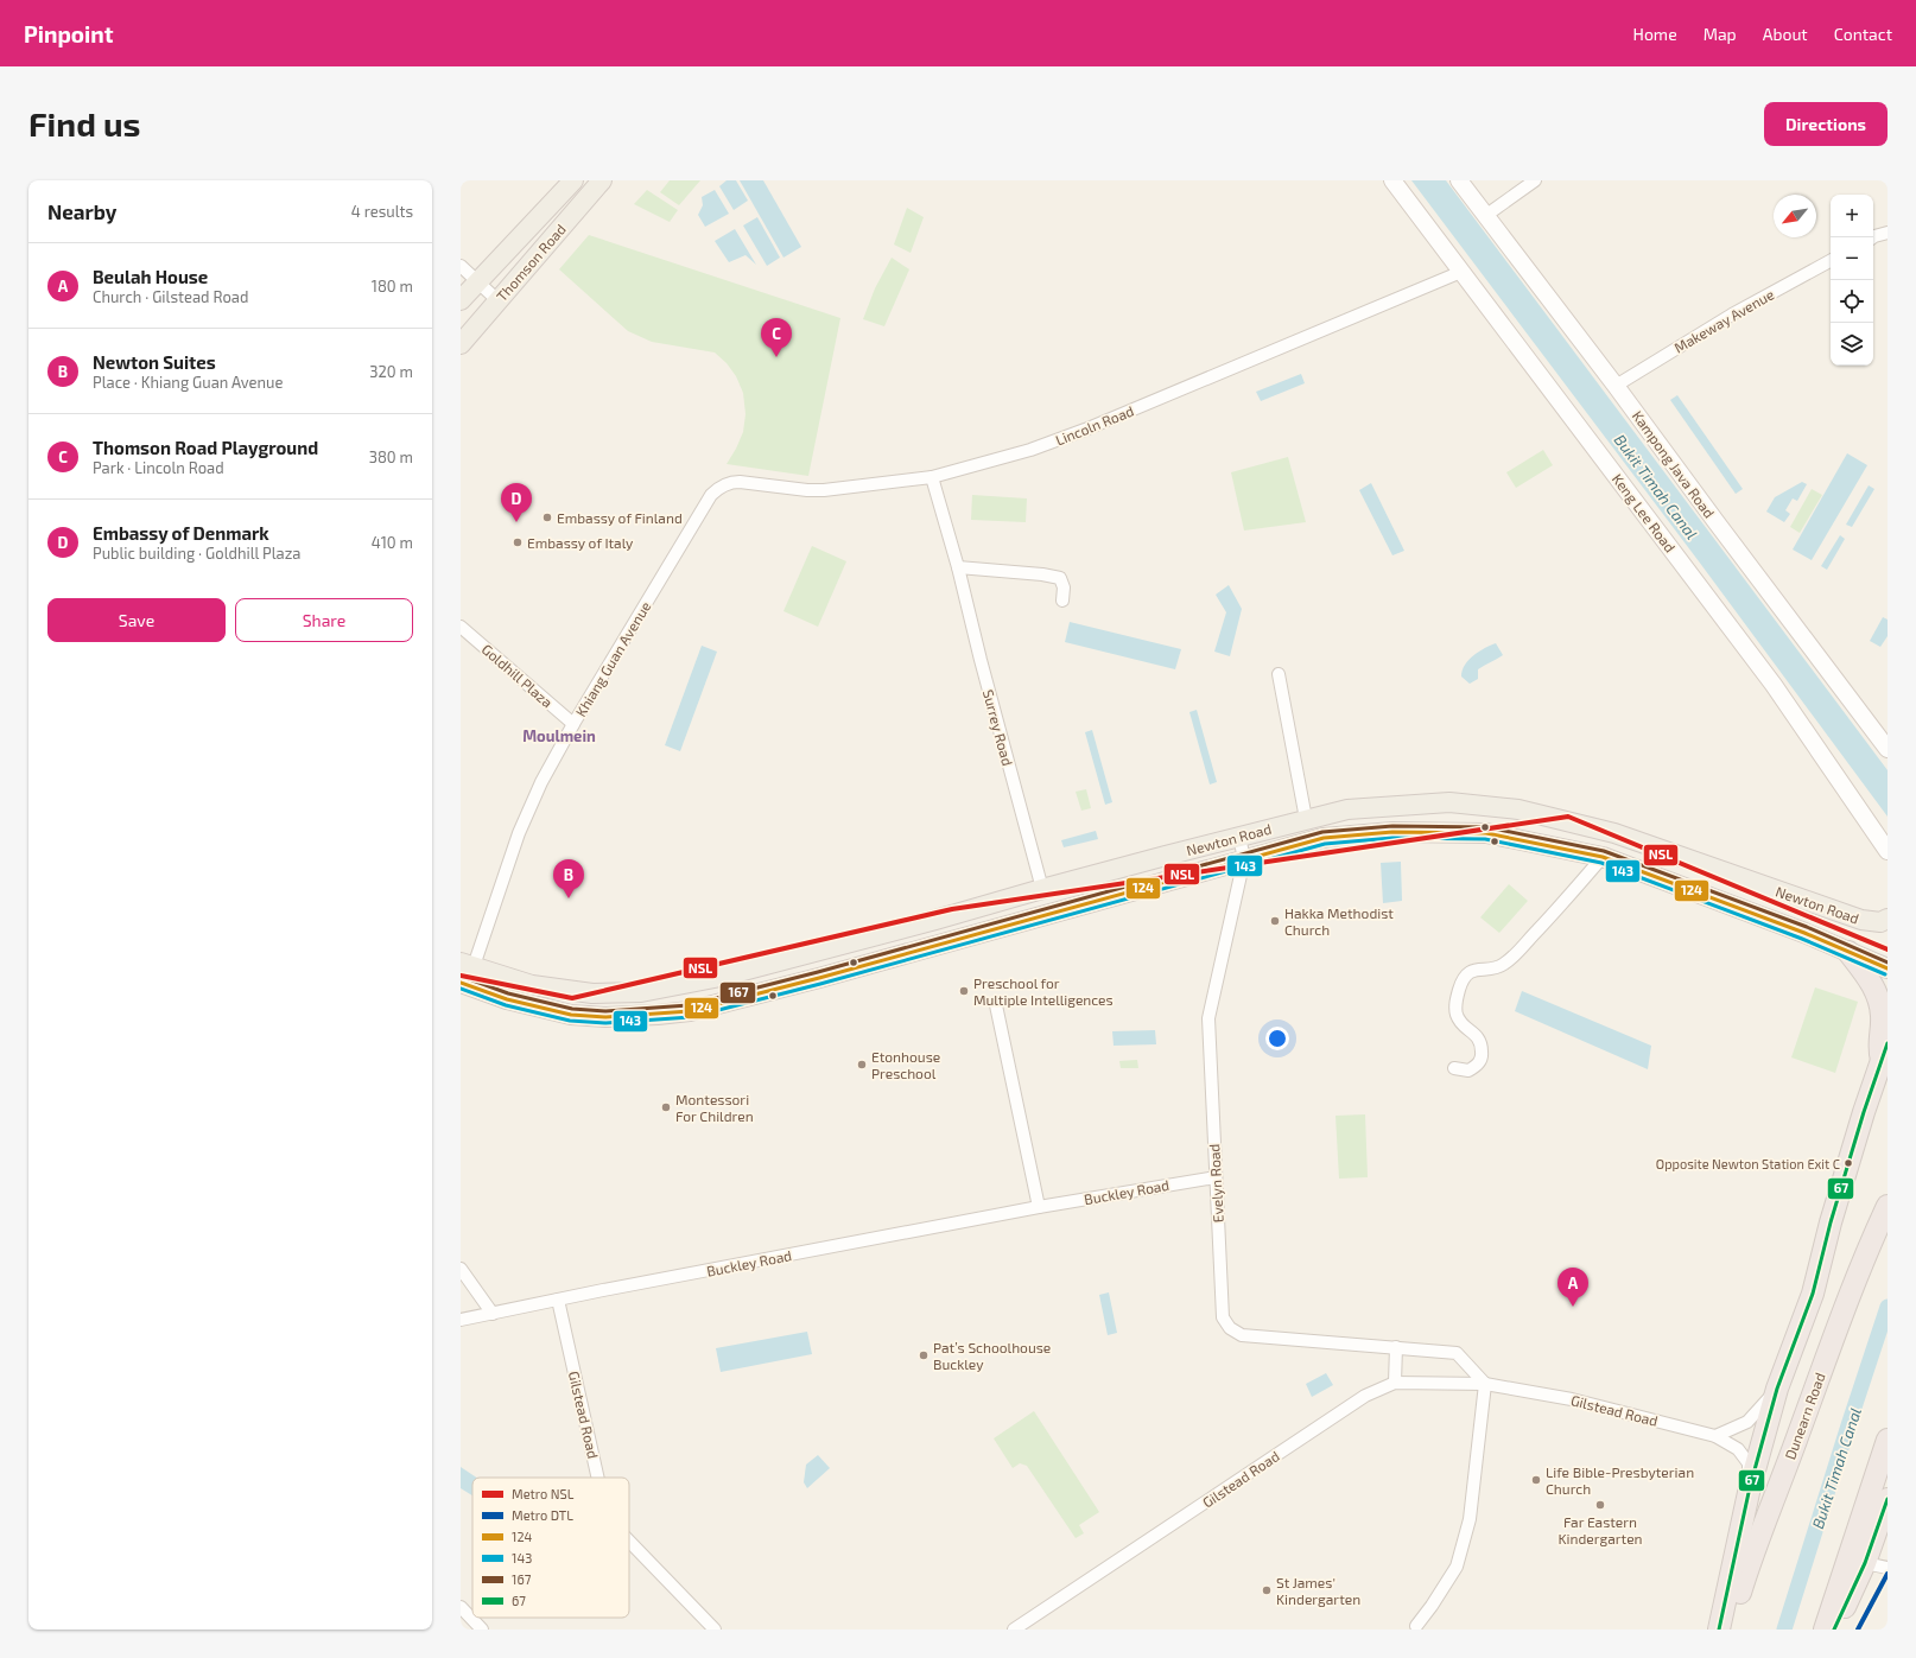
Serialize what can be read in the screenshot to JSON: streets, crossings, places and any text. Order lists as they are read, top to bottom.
{
  "streets": {
    "highway": ["Dunearn Road"],
    "main road": ["Thomson Road", "Newton Road"],
    "street": [
      "Makeway Avenue",
      "Lincoln Road",
      "Kampong Java Road",
      "Keng Lee Road",
      "Khiang Guan Avenue",
      "Goldhill Plaza",
      "Surrey Road",
      "Evelyn Road",
      "Buckley Road",
      "Gilstead Road"
    ]
  },
  "crossings": [
    ["Makeway Avenue", "Kampong Java Road"],
    ["Lincoln Road", "Keng Lee Road"],
    ["Lincoln Road", "Khiang Guan Avenue"],
    ["Lincoln Road", "Surrey Road"],
    ["Khiang Guan Avenue", "Goldhill Plaza"],
    ["Khiang Guan Avenue", "Newton Road"],
    ["Surrey Road", "Newton Road"],
    ["Newton Road", "Evelyn Road"],
    ["Evelyn Road", "Buckley Road"],
    ["Buckley Road", "Gilstead Road"]
  ],
  "districts": ["Moulmein"],
  "water": ["Bukit Timah Canal"],
  "places": [
    "Embassy of Finland",
    "Embassy of Italy",
    "Hakka Methodist Church",
    "Preschool for Multiple Intelligences",
    "Etonhouse Preschool",
    "Montessori For Children",
    "Opposite Newton Station Exit C",
    "Pat’s Schoolhouse Buckley",
    "Life Bible-Presbyterian Church",
    "Far Eastern Kindergarten",
    "St James' Kindergarten"
  ],
  "lines": [
    "metro line NSL",
    "transit line 167",
    "transit line 124",
    "transit line 143",
    "transit line 67",
    "metro line DTL"
  ],
  "legend": [
    "Metro NSL",
    "Metro DTL",
    "124",
    "143",
    "167",
    "67"
  ],
  "north": "bottom left",
  "page": {
    "header": "Pinpoint",
    "nav": [
      "Home",
      "Map",
      "About",
      "Contact"
    ],
    "buttons": [
      "Directions",
      ["Save", "Share"]
    ],
    "title": "Find us",
    "heading": ["Nearby", "4 results"],
    "map_buttons": ["+", "−"],
    "list": [
      {
        "mark": "A",
        "name": "Beulah House",
        "note": "Church · Gilstead Road",
        "value": "180 m"
      },
      {
        "mark": "B",
        "name": "Newton Suites",
        "note": "Place · Khiang Guan Avenue",
        "value": "320 m"
      },
      {
        "mark": "C",
        "name": "Thomson Road Playground",
        "note": "Park · Lincoln Road",
        "value": "380 m"
      },
      {
        "mark": "D",
        "name": "Embassy of Denmark",
        "note": "Public building · Goldhill Plaza",
        "value": "410 m"
      }
    ],
    "pins": [
      "C",
      "D",
      "B",
      "A"
    ]
  }
}
